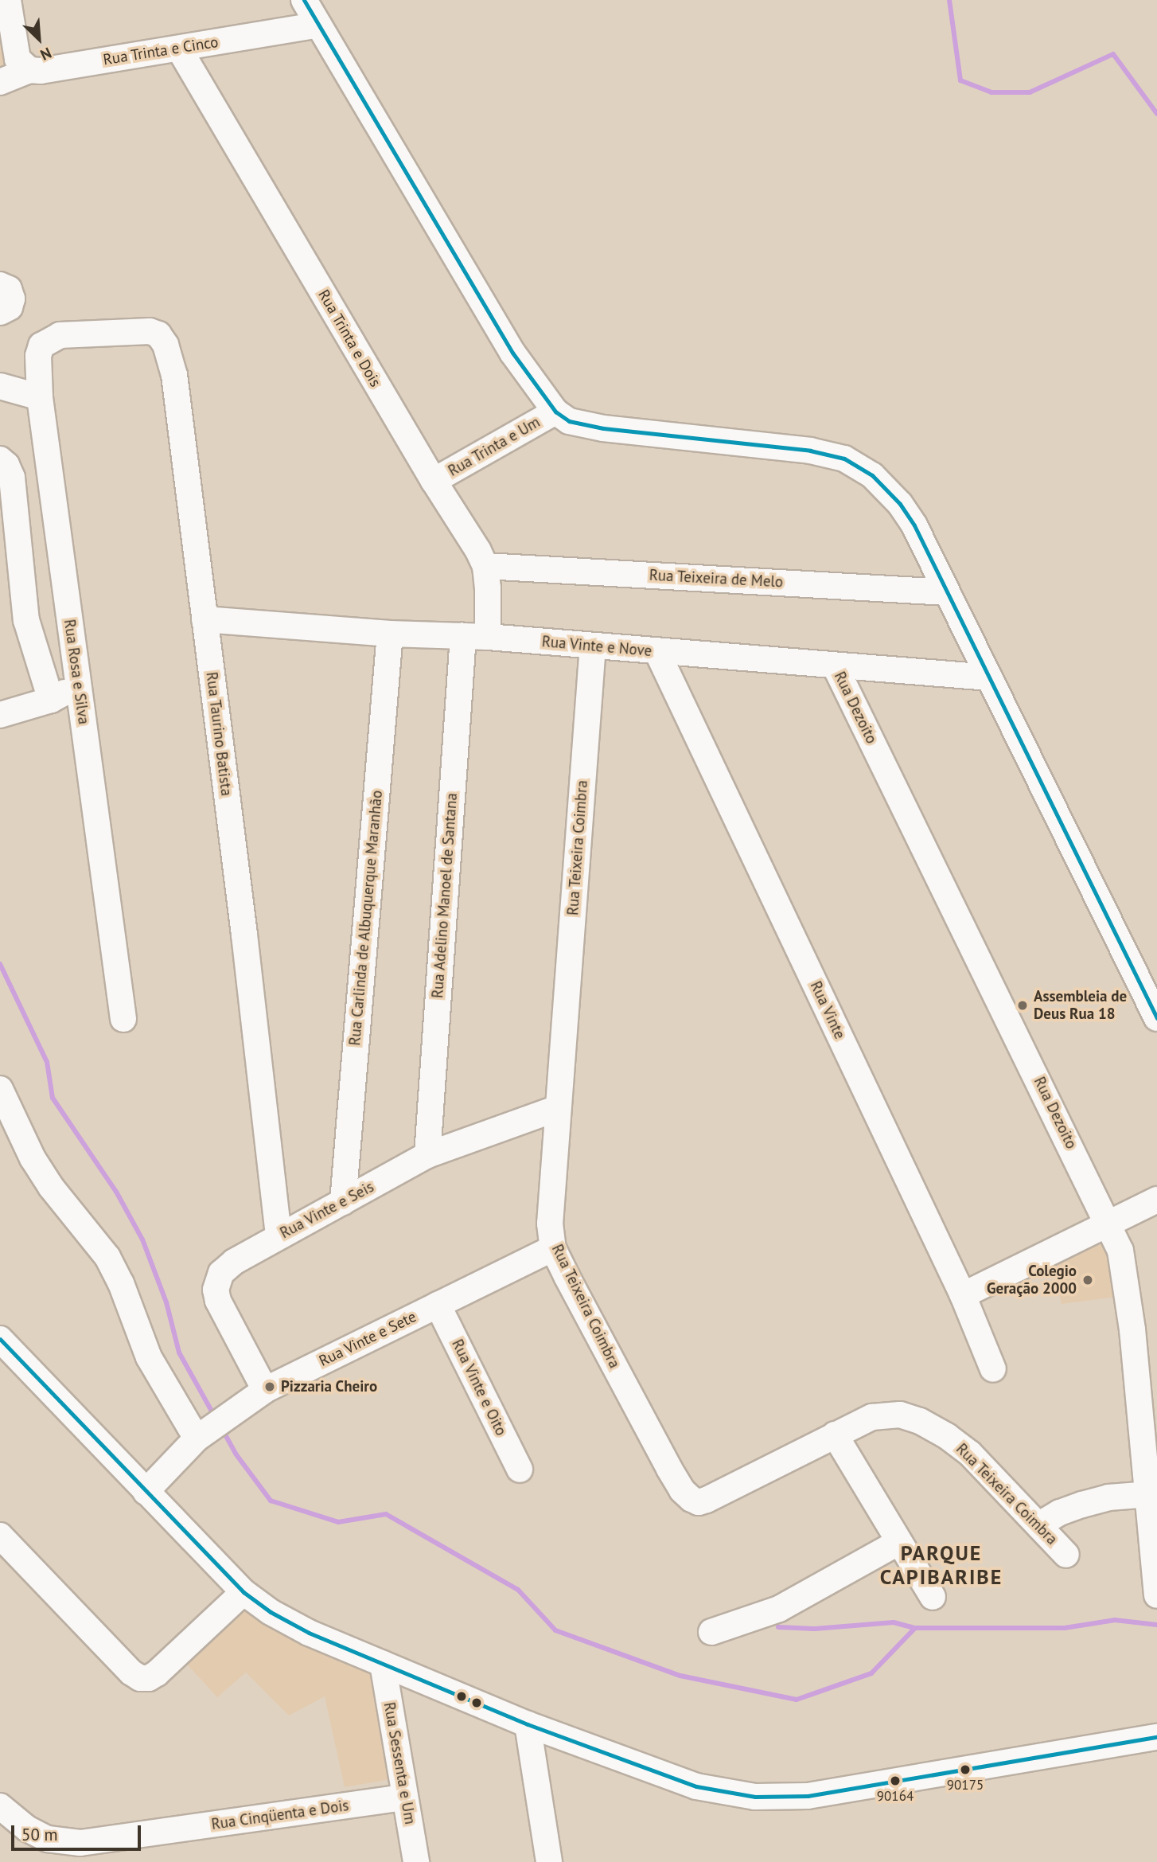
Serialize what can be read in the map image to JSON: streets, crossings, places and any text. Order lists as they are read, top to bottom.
{
  "streets": {
    "street": [
      "Rua Trinta e Cinco",
      "Rua Trinta e Dois",
      "Rua Trinta e Um",
      "Rua Teixeira de Melo",
      "Rua Vinte e Nove",
      "Rua Rosa e Silva",
      "Rua Dezoito",
      "Rua Taurino Batista",
      "Rua Teixeira Coimbra",
      "Rua Adelino Manoel de Santana",
      "Rua Carlinda de Albuquerque Maranhão",
      "Rua Vinte",
      "Rua Vinte e Seis",
      "Rua Vinte e Sete",
      "Rua Vinte e Oito",
      "Rua Sessenta e Um",
      "Rua Cinqüenta e Dois"
    ]
  },
  "crossings": [
    ["Rua Trinta e Cinco", "Rua Trinta e Dois"],
    ["Rua Trinta e Dois", "Rua Trinta e Um"],
    ["Rua Trinta e Dois", "Rua Teixeira de Melo"],
    ["Rua Trinta e Dois", "Rua Vinte e Nove"],
    ["Rua Trinta e Dois", "Rua Adelino Manoel de Santana"],
    ["Rua Vinte e Nove", "Rua Dezoito"],
    ["Rua Vinte e Nove", "Rua Taurino Batista"],
    ["Rua Vinte e Nove", "Rua Teixeira Coimbra"],
    ["Rua Vinte e Nove", "Rua Adelino Manoel de Santana"],
    ["Rua Vinte e Nove", "Rua Carlinda de Albuquerque Maranhão"],
    ["Rua Vinte e Nove", "Rua Vinte"],
    ["Rua Rosa e Silva", "Rua Taurino Batista"],
    ["Rua Taurino Batista", "Rua Vinte e Seis"],
    ["Rua Teixeira Coimbra", "Rua Vinte e Seis"],
    ["Rua Teixeira Coimbra", "Rua Vinte e Sete"],
    ["Rua Adelino Manoel de Santana", "Rua Vinte e Seis"],
    ["Rua Carlinda de Albuquerque Maranhão", "Rua Vinte e Seis"],
    ["Rua Vinte e Seis", "Rua Vinte e Sete"],
    ["Rua Vinte e Sete", "Rua Vinte e Oito"],
    ["Rua Sessenta e Um", "Rua Cinqüenta e Dois"]
  ],
  "districts": ["PARQUE CAPIBARIBE"],
  "places": [
    "Assembleia de Deus Rua 18",
    "Colegio Geração 2000",
    "Pizzaria Cheiro",
    "90175",
    "90164"
  ],
  "scale_bar": "50 m",
  "north": "bottom right"
}
